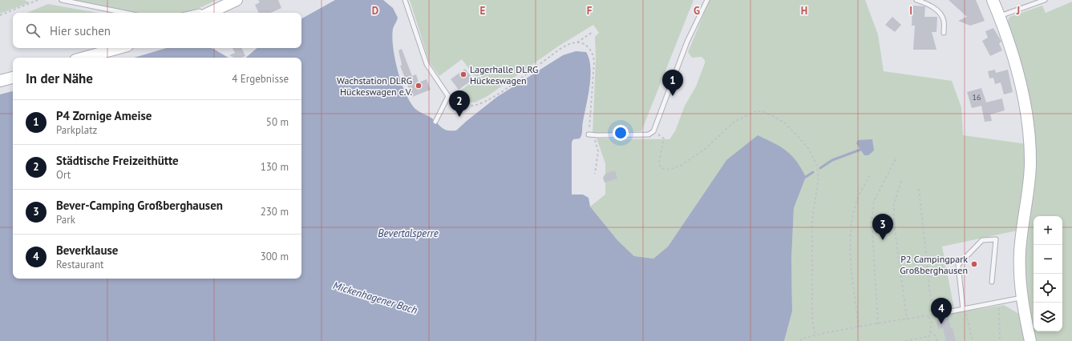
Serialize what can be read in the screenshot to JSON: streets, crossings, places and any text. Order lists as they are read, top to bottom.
{
  "water": ["Bevertalsperre", "Mickenhagener Bach"],
  "places": ["Lagerhalle DLRG Hückeswagen", "Wachstation DLRG Hückeswagen e.V.", "P2 Campingpark Großberghausen"],
  "house_numbers": ["16"],
  "page": {
    "search": "Hier suchen",
    "heading": ["In der Nähe", "4 Ergebnisse"],
    "pins": [
      "1",
      "2",
      "3",
      "4"
    ],
    "list": [
      {
        "mark": "1",
        "name": "P4 Zornige Ameise",
        "note": "Parkplatz",
        "value": "50 m"
      },
      {
        "mark": "2",
        "name": "Städtische Freizeithütte",
        "note": "Ort",
        "value": "130 m"
      },
      {
        "mark": "3",
        "name": "Bever-Camping Großberghausen",
        "note": "Park",
        "value": "230 m"
      },
      {
        "mark": "4",
        "name": "Beverklause",
        "note": "Restaurant",
        "value": "300 m"
      }
    ],
    "map_buttons": ["+", "−"]
  },
  "grid": {
    "columns": [
      "D",
      "E",
      "F",
      "G",
      "H",
      "I",
      "J"
    ]
  }
}
